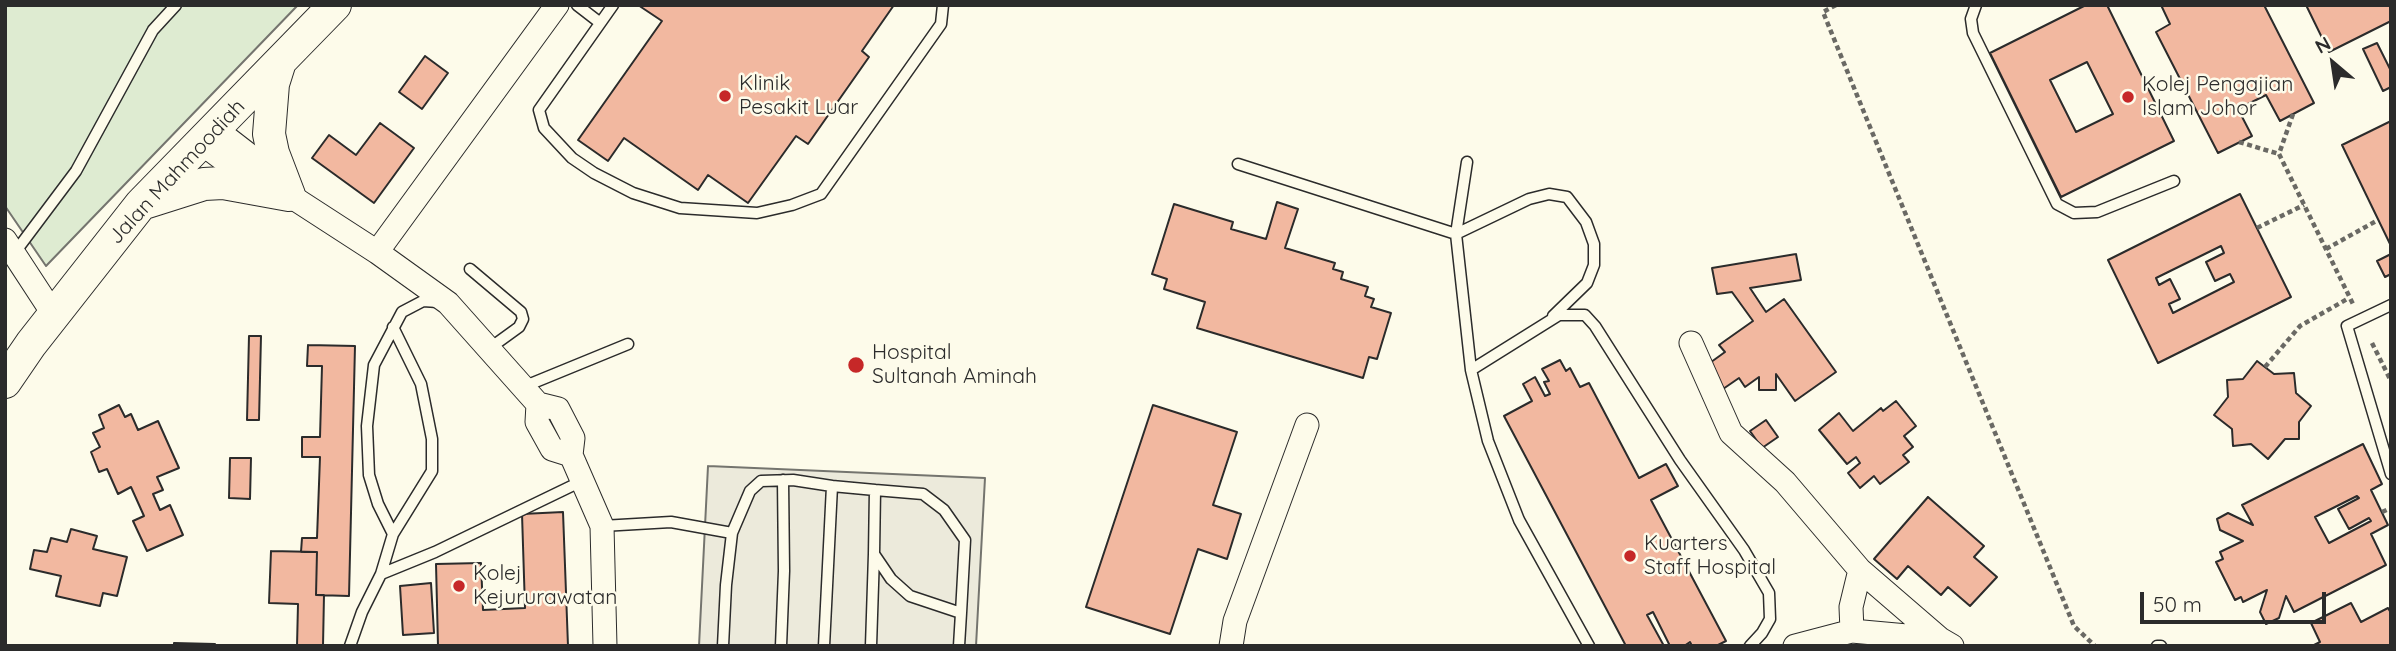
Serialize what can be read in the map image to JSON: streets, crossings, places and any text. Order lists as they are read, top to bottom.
{
  "streets": {
    "main road": ["Jalan Mahmoodiah"]
  },
  "places": [
    "Klinik Pesakit Luar",
    "Kolej Pengajian Islam Johor",
    "Hospital Sultanah Aminah",
    "Kuarters Staff Hospital",
    "Kolej Kejururawatan"
  ],
  "scale_bar": "50 m",
  "north": "top left"
}
